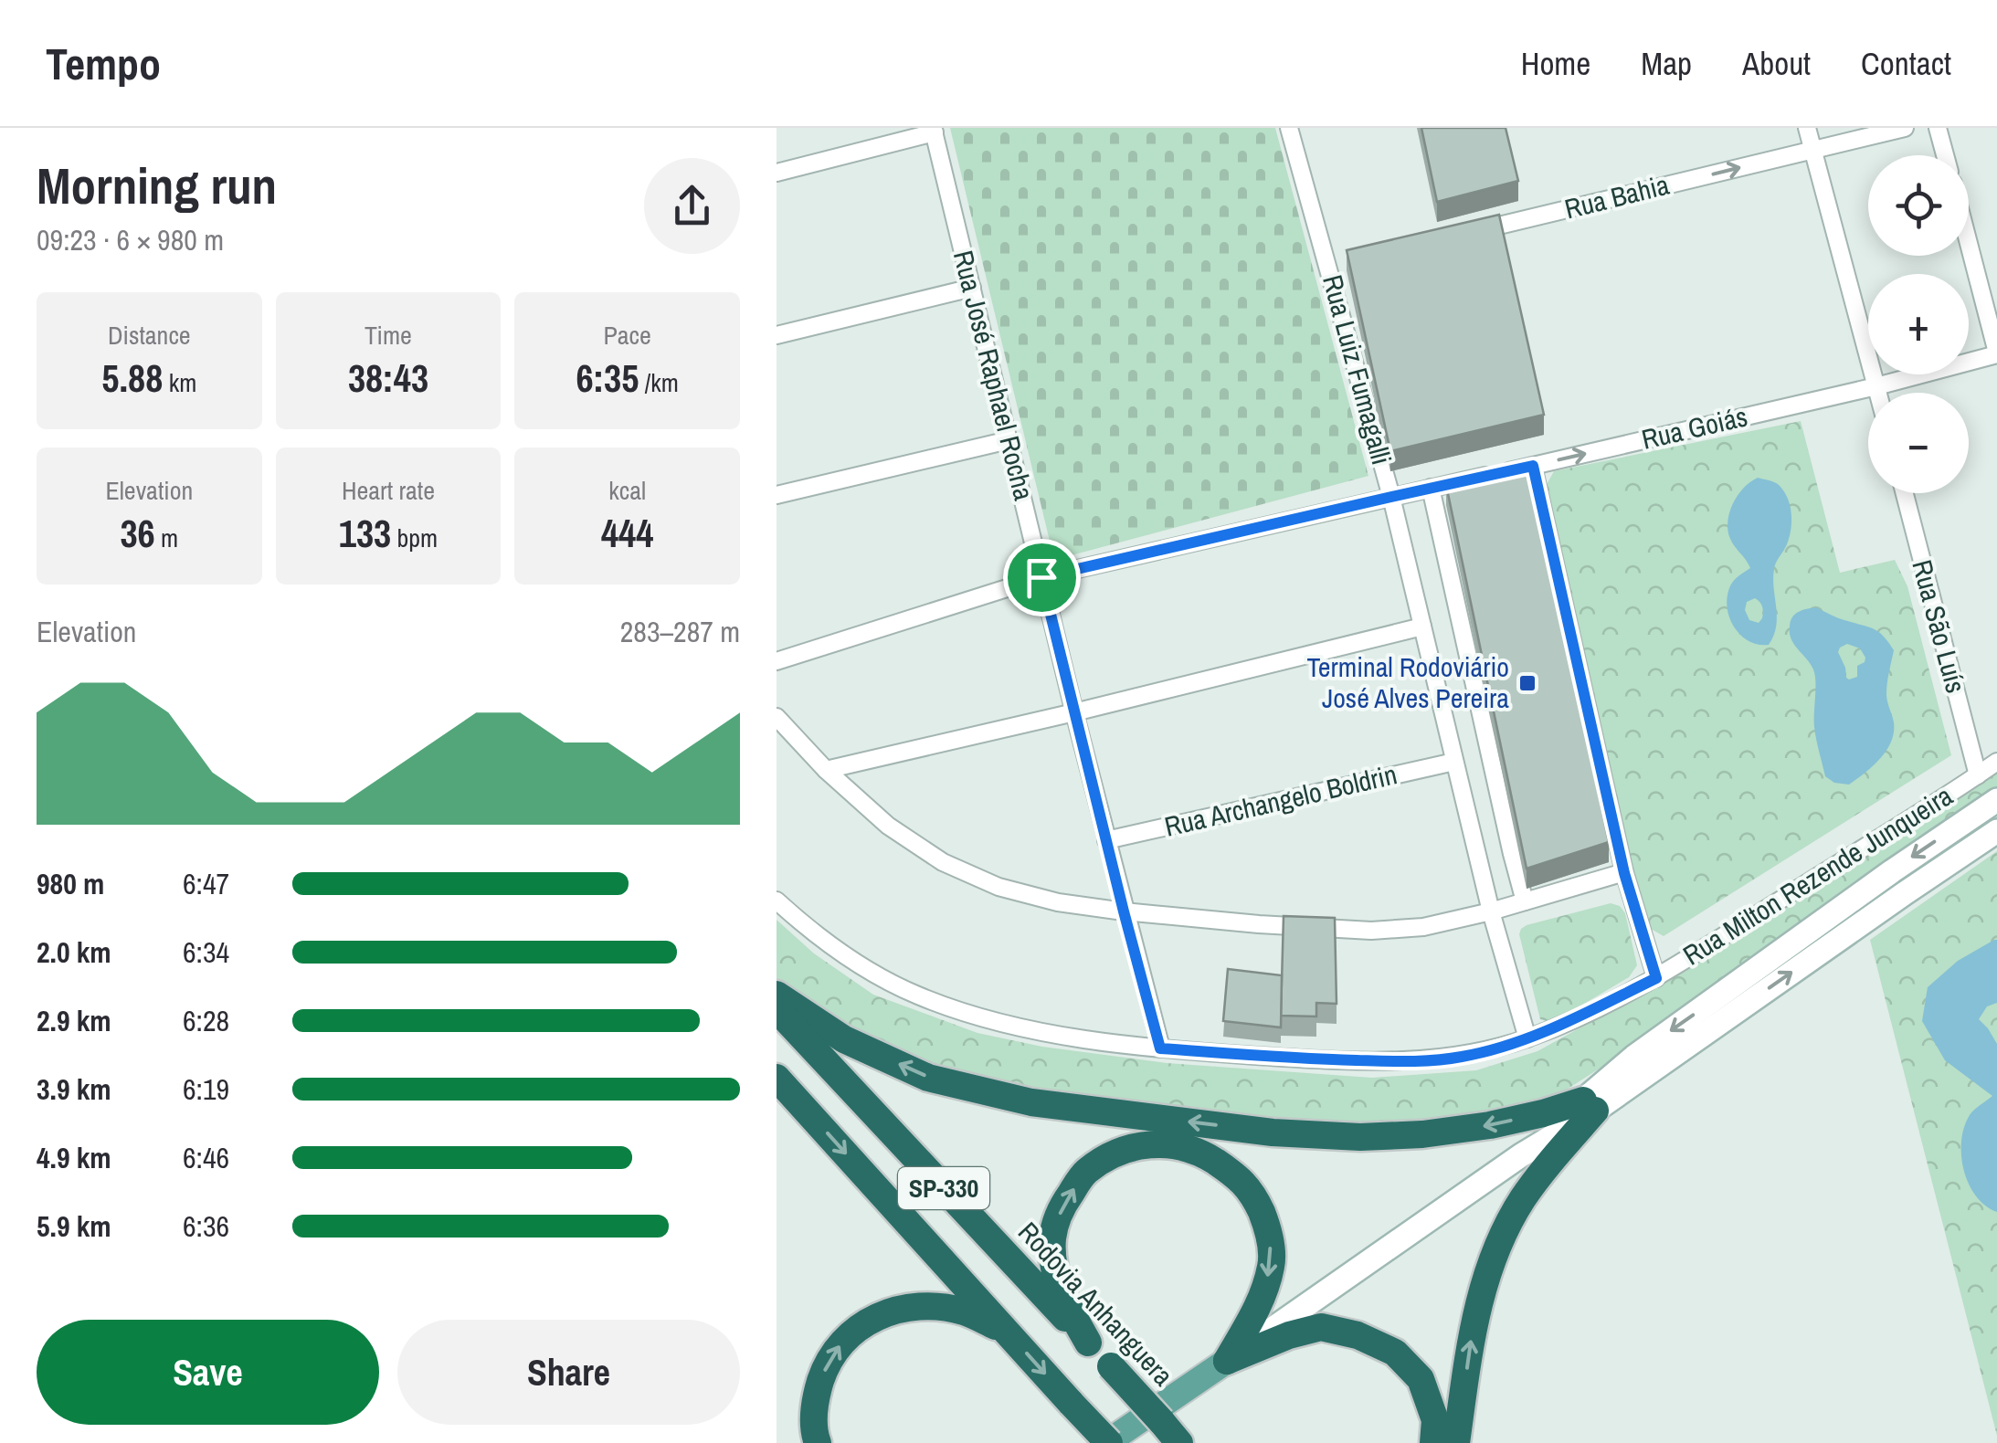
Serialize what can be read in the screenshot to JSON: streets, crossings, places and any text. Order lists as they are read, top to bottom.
{
  "streets": {
    "highway": ["SP-330", "Rodovia Anhanguera"],
    "street": [
      "Rua Bahia",
      "Rua Luiz Fumagalli",
      "Rua José Raphael Rocha",
      "Rua Goiás",
      "Rua São Luís",
      "Rua Archangelo Boldrin",
      "Rua Milton Rezende Junqueira"
    ]
  },
  "crossings": [
    ["Rua Luiz Fumagalli", "Rua Goiás"],
    ["Rua Luiz Fumagalli", "Rua Archangelo Boldrin"],
    ["Rua Luiz Fumagalli", "Rua Milton Rezende Junqueira"],
    ["Rua José Raphael Rocha", "Rua Goiás"],
    ["Rua José Raphael Rocha", "Rua Archangelo Boldrin"],
    ["Rua José Raphael Rocha", "Rua Milton Rezende Junqueira"],
    ["Rua São Luís", "Rua Milton Rezende Junqueira"]
  ],
  "one_way": ["Rua Bahia"],
  "places": {
    "transit": ["Terminal Rodoviário José Alves Pereira"]
  },
  "page": {
    "header": "Tempo",
    "nav": [
      "Home",
      "Map",
      "About",
      "Contact"
    ],
    "heading": ["Morning run", "09:23 · 6 × 980 m"],
    "map_buttons": ["+", "−"],
    "stats": [
      ["Distance", "5.88 km"],
      ["Time", "38:43"],
      ["Pace", "6:35 /km"],
      ["Elevation", "36 m"],
      ["Heart rate", "133 bpm"],
      ["kcal", "444"]
    ],
    "chart": ["Elevation", "283–287 m"],
    "list": [
      {
        "name": "980 m",
        "note": "6:47"
      },
      {
        "name": "2.0 km",
        "note": "6:34"
      },
      {
        "name": "2.9 km",
        "note": "6:28"
      },
      {
        "name": "3.9 km",
        "note": "6:19"
      },
      {
        "name": "4.9 km",
        "note": "6:46"
      },
      {
        "name": "5.9 km",
        "note": "6:36"
      }
    ],
    "buttons": ["Save", "Share"]
  }
}
